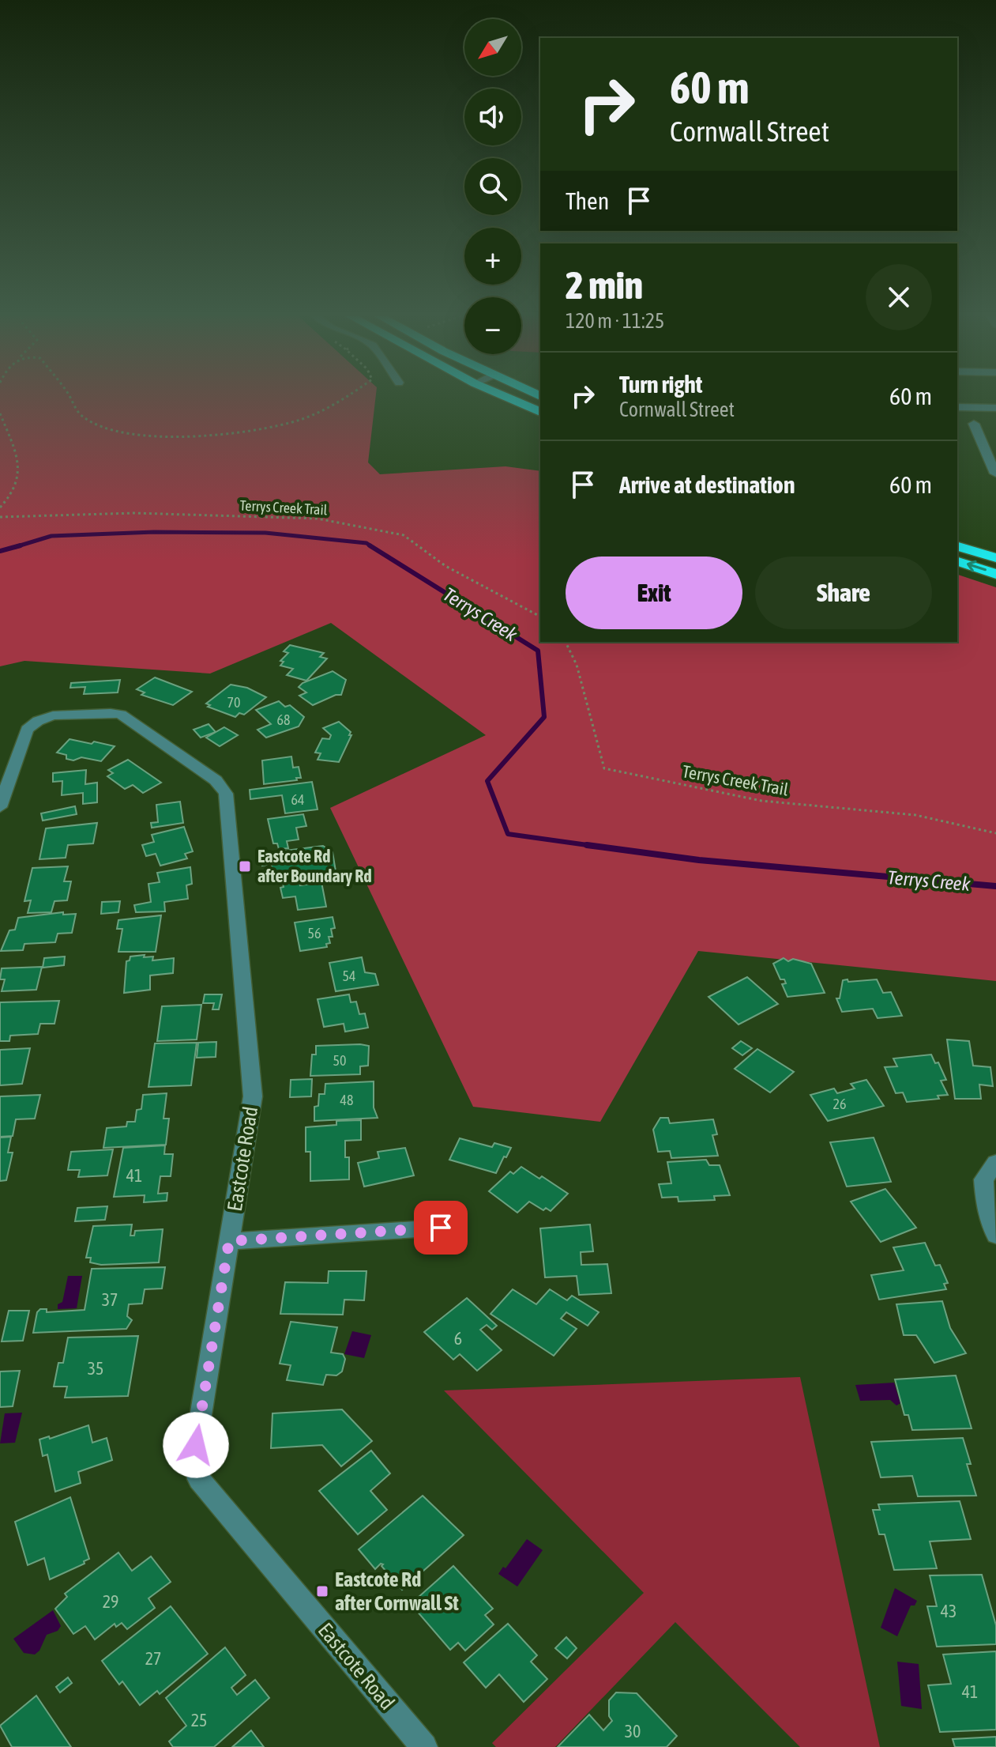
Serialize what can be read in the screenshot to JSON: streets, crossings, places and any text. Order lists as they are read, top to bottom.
{
  "streets": {
    "street": ["Eastcote Road"],
    "path": ["Terrys Creek Trail"]
  },
  "water": ["Terrys Creek"],
  "places": {
    "transit": ["Eastcote Rd after Boundary Rd", "Eastcote Rd after Cornwall St"]
  },
  "house_numbers": [
    "70",
    "68",
    "64",
    "56",
    "54",
    "50",
    "48",
    "26",
    "41",
    "37",
    "6",
    "35",
    "29",
    "43",
    "27",
    "41",
    "25",
    "30"
  ],
  "north": "bottom left",
  "page": {
    "map_buttons": ["+", "−"],
    "turn": ["60 m", "Cornwall Street"],
    "then": "Then",
    "heading": ["2 min", "120 m · 11:25"],
    "list": [
      {
        "name": "Turn right",
        "note": "Cornwall Street",
        "value": "60 m"
      },
      {
        "name": "Arrive at destination",
        "value": "60 m"
      }
    ],
    "buttons": ["Exit", "Share"]
  }
}
